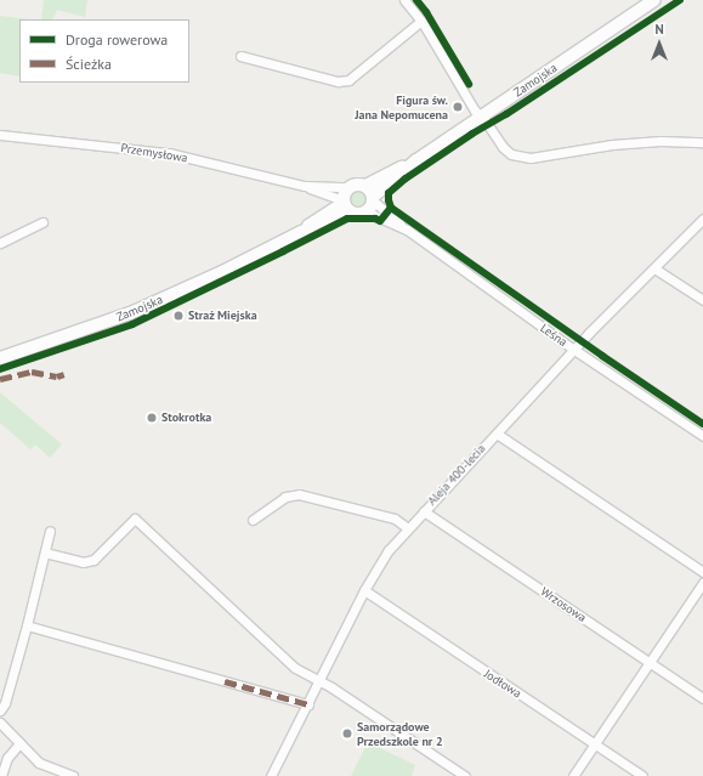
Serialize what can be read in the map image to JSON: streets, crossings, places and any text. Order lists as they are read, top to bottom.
{
  "streets": {
    "street": [
      "Zamojska",
      "Przemysłowa",
      "Leśna",
      "Aleja 400-lecia",
      "Wrzosowa",
      "Jodłowa"
    ]
  },
  "crossings": [
    ["Zamojska", "Przemysłowa"],
    ["Zamojska", "Leśna"],
    ["Przemysłowa", "Leśna"],
    ["Leśna", "Aleja 400-lecia"],
    ["Aleja 400-lecia", "Wrzosowa"],
    ["Aleja 400-lecia", "Jodłowa"]
  ],
  "places": [
    "Figura św. Jana Nepomucena",
    "Straż Miejska",
    "Stokrotka",
    "Samorządowe Przedszkole nr 2"
  ],
  "legend": ["Droga rowerowa", "Ścieżka"],
  "north": "top"
}
